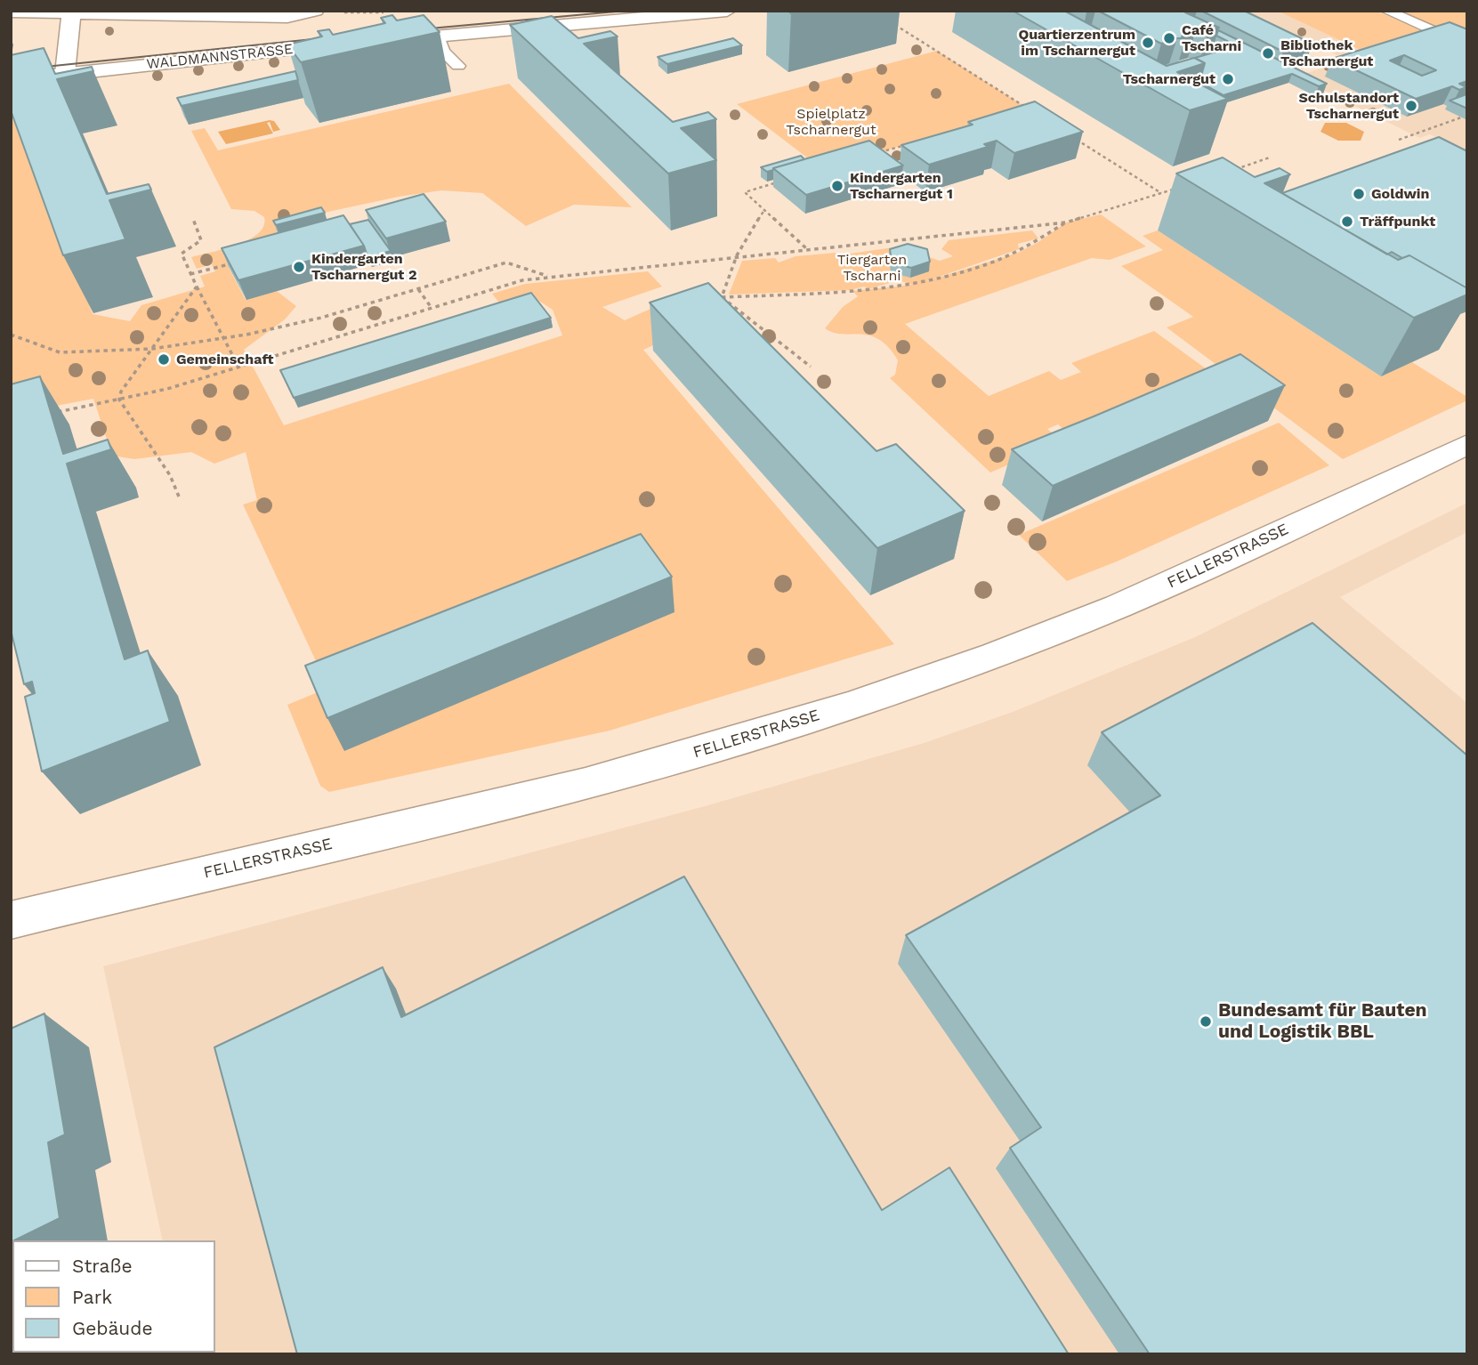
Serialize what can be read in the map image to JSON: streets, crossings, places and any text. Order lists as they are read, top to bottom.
{
  "streets": {
    "street": ["WALDMANNSTRASSE", "FELLERSTRASSE"]
  },
  "parks": ["Spielplatz Tscharnergut", "Tiergarten Tscharni"],
  "places": [
    "Café Tscharni",
    "Quartierzentrum im Tscharnergut",
    "Bibliothek Tscharnergut",
    "Tscharnergut",
    "Schulstandort Tscharnergut",
    "Kindergarten Tscharnergut 1",
    "Goldwin",
    "Träffpunkt",
    "Kindergarten Tscharnergut 2",
    "Gemeinschaft",
    "Bundesamt für Bauten und Logistik BBL"
  ],
  "legend": ["Straße", "Park", "Gebäude"]
}
